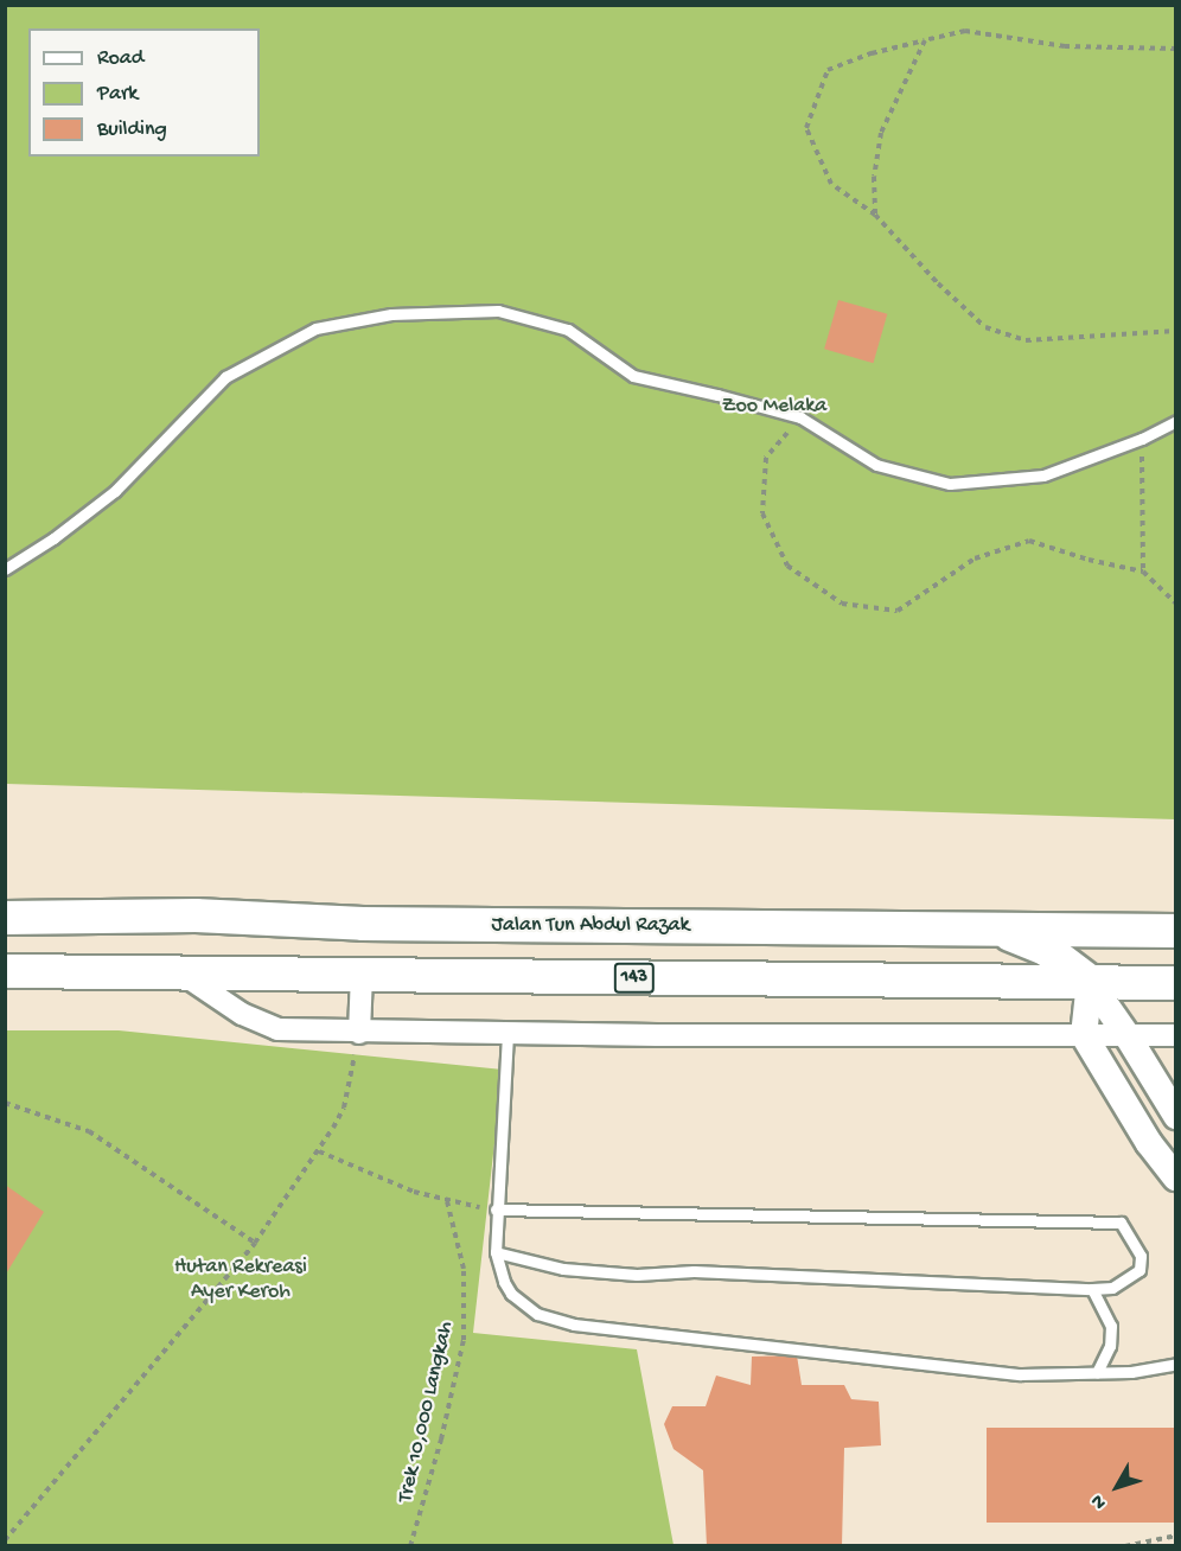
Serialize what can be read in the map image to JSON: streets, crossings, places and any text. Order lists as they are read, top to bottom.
{
  "streets": {
    "highway": ["Jalan Tun Abdul Razak", "143"],
    "path": ["Trek 10,000 Langkah"]
  },
  "parks": ["Zoo Melaka", "Hutan Rekreasi Ayer Keroh"],
  "legend": ["Road", "Park", "Building"],
  "north": "bottom left"
}
